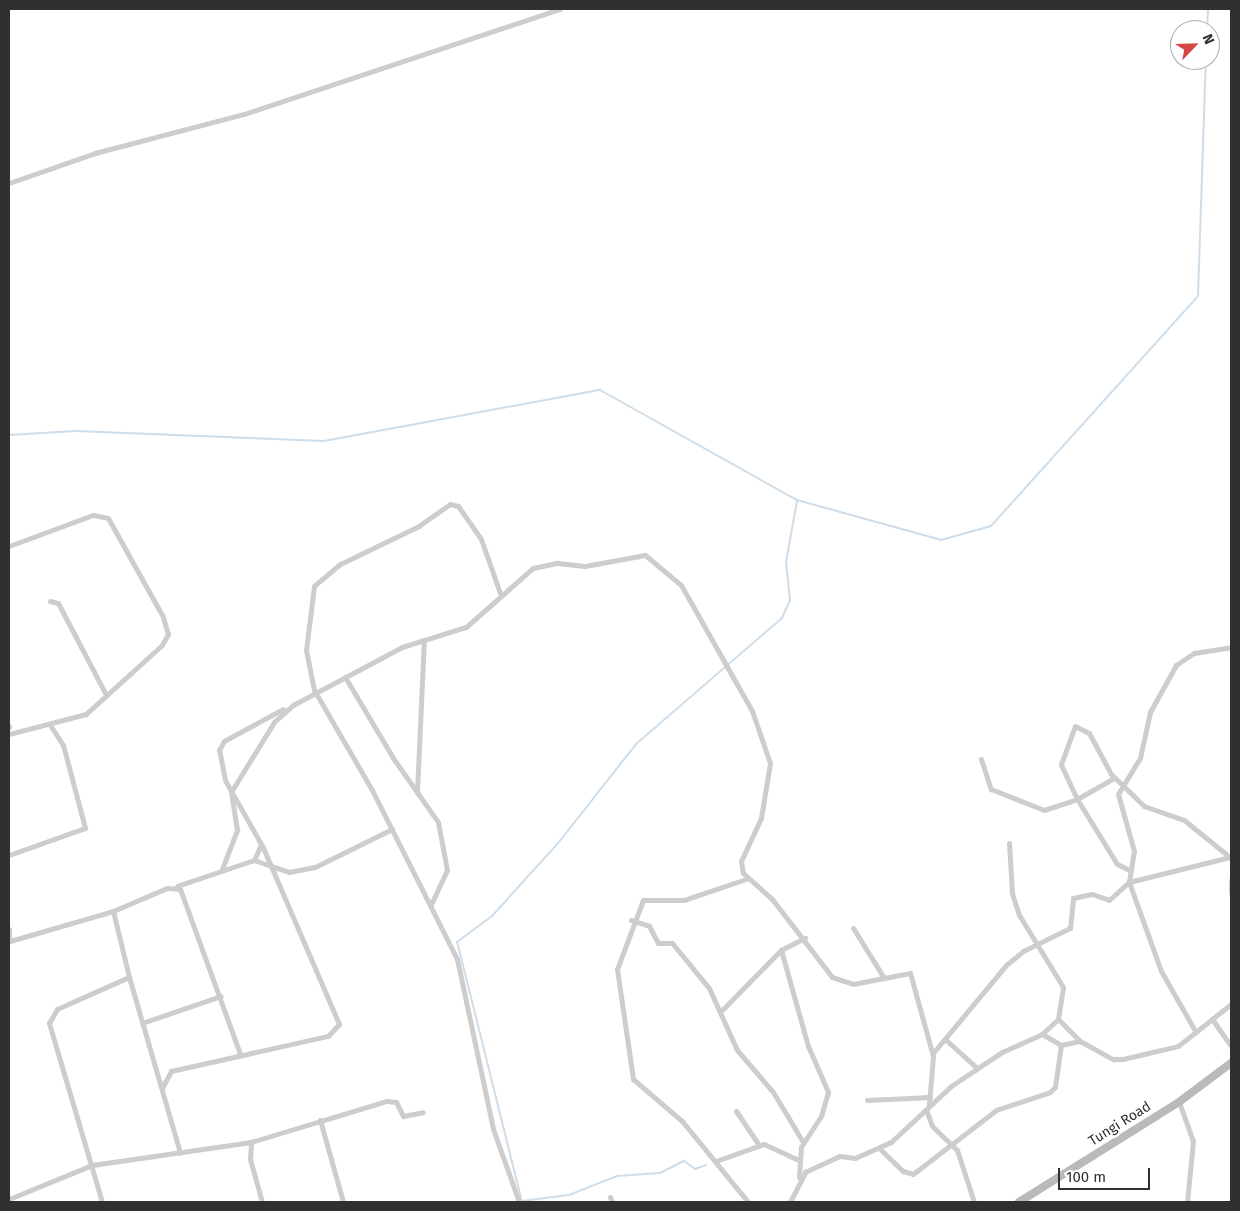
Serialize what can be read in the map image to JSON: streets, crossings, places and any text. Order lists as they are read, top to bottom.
{
  "streets": {
    "main road": ["Tungi Road"]
  },
  "scale_bar": "100 m",
  "north": "top right"
}
